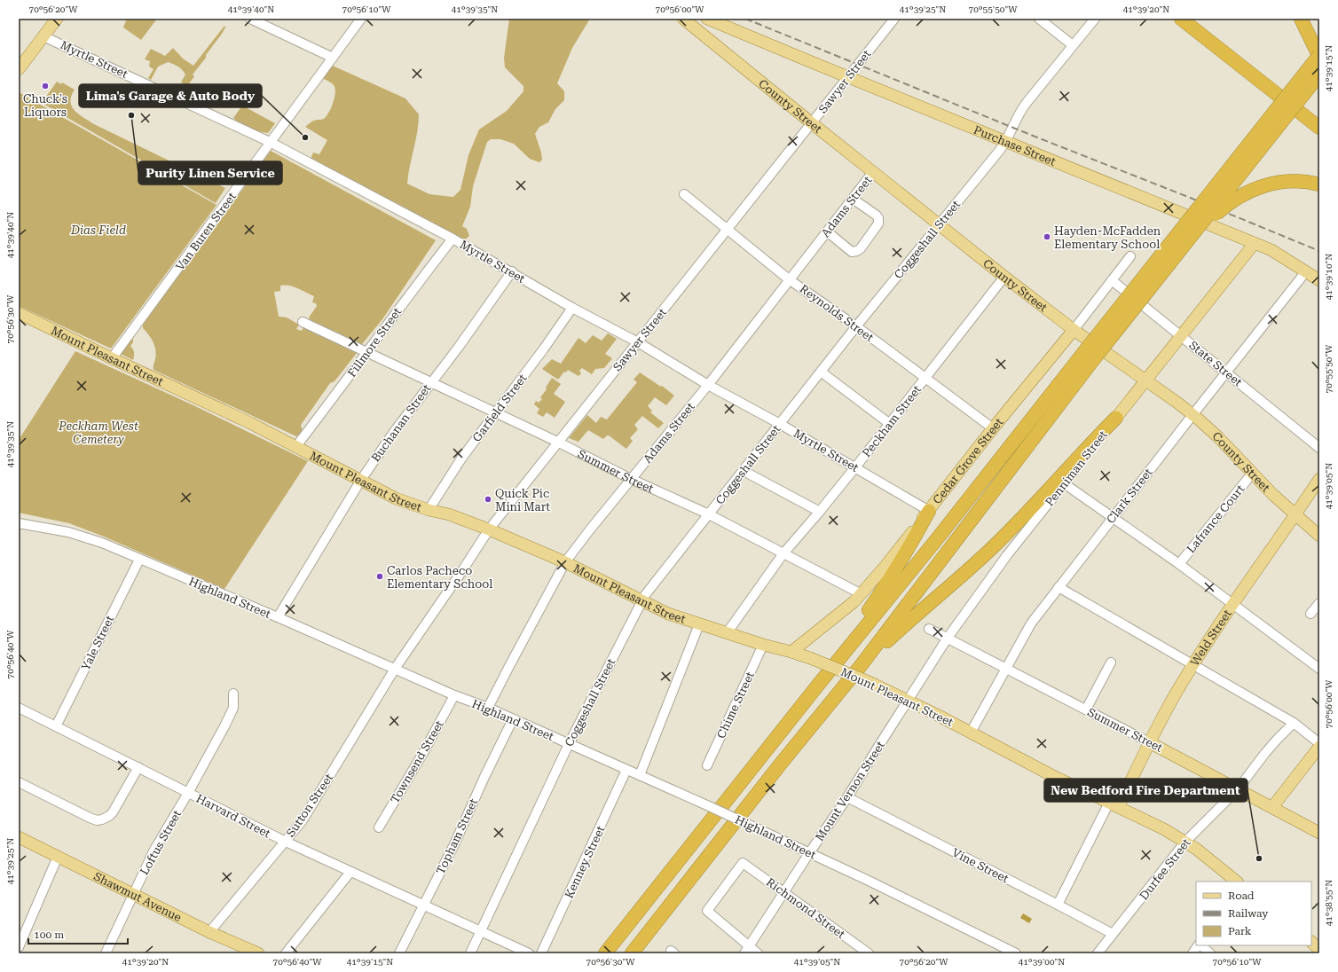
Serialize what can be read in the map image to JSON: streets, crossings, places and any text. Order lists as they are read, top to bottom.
{
  "streets": {
    "main road": [
      "County Street",
      "Purchase Street",
      "Mount Pleasant Street",
      "Cedar Grove Street",
      "Penniman Street",
      "Summer Street",
      "Weld Street",
      "Shawmut Avenue"
    ],
    "street": [
      "Myrtle Street",
      "Sawyer Street",
      "Adams Street",
      "Van Buren Street",
      "Coggeshall Street",
      "Reynolds Street",
      "Fillmore Street",
      "State Street",
      "Garfield Street",
      "Peckham Street",
      "Buchanan Street",
      "Clark Street",
      "Lafrance Court",
      "Highland Street",
      "Yale Street",
      "Chime Street",
      "Townsend Street",
      "Mount Vernon Street",
      "Sutton Street",
      "Harvard Street",
      "Topham Street",
      "Loftus Street",
      "Kenney Street",
      "Vine Street",
      "Durfee Street",
      "Richmond Street"
    ]
  },
  "crossings": [
    ["Myrtle Street", "Sawyer Street"],
    ["Myrtle Street", "Adams Street"],
    ["Myrtle Street", "Van Buren Street"],
    ["Myrtle Street", "Coggeshall Street"],
    ["Myrtle Street", "Fillmore Street"],
    ["Myrtle Street", "Garfield Street"],
    ["Myrtle Street", "Peckham Street"],
    ["Myrtle Street", "Buchanan Street"],
    ["Myrtle Street", "Cedar Grove Street"],
    ["Sawyer Street", "County Street"],
    ["Sawyer Street", "Purchase Street"],
    ["Sawyer Street", "Reynolds Street"],
    ["Sawyer Street", "Mount Pleasant Street"],
    ["Sawyer Street", "Summer Street"],
    ["Sawyer Street", "Highland Street"],
    ["Sawyer Street", "Sutton Street"],
    ["County Street", "Adams Street"],
    ["County Street", "Coggeshall Street"],
    ["County Street", "Peckham Street"],
    ["County Street", "Cedar Grove Street"],
    ["County Street", "Penniman Street"],
    ["County Street", "Clark Street"],
    ["County Street", "Lafrance Court"],
    ["County Street", "Weld Street"],
    ["Purchase Street", "Coggeshall Street"],
    ["Purchase Street", "Penniman Street"],
    ["Purchase Street", "Clark Street"],
    ["Adams Street", "Reynolds Street"],
    ["Adams Street", "Mount Pleasant Street"],
    ["Adams Street", "Summer Street"],
    ["Adams Street", "Highland Street"],
    ["Van Buren Street", "Mount Pleasant Street"],
    ["Coggeshall Street", "Reynolds Street"],
    ["Coggeshall Street", "Mount Pleasant Street"],
    ["Coggeshall Street", "Summer Street"],
    ["Coggeshall Street", "Highland Street"],
    ["Coggeshall Street", "Harvard Street"],
    ["Reynolds Street", "Peckham Street"],
    ["Reynolds Street", "Cedar Grove Street"],
    ["Fillmore Street", "Mount Pleasant Street"],
    ["Fillmore Street", "Summer Street"],
    ["Mount Pleasant Street", "Garfield Street"],
    ["Mount Pleasant Street", "Peckham Street"],
    ["Mount Pleasant Street", "Buchanan Street"],
    ["Mount Pleasant Street", "Cedar Grove Street"],
    ["Mount Pleasant Street", "Penniman Street"],
    ["Mount Pleasant Street", "Clark Street"],
    ["Mount Pleasant Street", "Weld Street"],
    ["Mount Pleasant Street", "Chime Street"],
    ["Mount Pleasant Street", "Mount Vernon Street"],
    ["Mount Pleasant Street", "Durfee Street"],
    ["State Street", "Cedar Grove Street"],
    ["State Street", "Penniman Street"],
    ["State Street", "Clark Street"],
    ["Garfield Street", "Summer Street"],
    ["Peckham Street", "Summer Street"],
    ["Buchanan Street", "Summer Street"],
    ["Buchanan Street", "Highland Street"],
    ["Cedar Grove Street", "Summer Street"],
    ["Penniman Street", "Summer Street"],
    ["Penniman Street", "Mount Vernon Street"],
    ["Summer Street", "Clark Street"],
    ["Summer Street", "Weld Street"],
    ["Summer Street", "Durfee Street"],
    ["Highland Street", "Yale Street"],
    ["Highland Street", "Townsend Street"],
    ["Highland Street", "Mount Vernon Street"],
    ["Highland Street", "Sutton Street"],
    ["Highland Street", "Topham Street"],
    ["Highland Street", "Kenney Street"],
    ["Yale Street", "Harvard Street"],
    ["Mount Vernon Street", "Vine Street"],
    ["Mount Vernon Street", "Richmond Street"],
    ["Sutton Street", "Harvard Street"],
    ["Sutton Street", "Shawmut Avenue"],
    ["Harvard Street", "Topham Street"],
    ["Harvard Street", "Loftus Street"],
    ["Loftus Street", "Shawmut Avenue"],
    ["Vine Street", "Durfee Street"]
  ],
  "parks": ["Dias Field", "Peckham West Cemetery"],
  "places": [
    "Chuck's Liquors",
    "Purity Linen Service",
    "Lima's Garage & Auto Body",
    "Hayden-McFadden Elementary School",
    "Quick Pic Mini Mart",
    "Carlos Pacheco Elementary School",
    "New Bedford Fire Department"
  ],
  "legend": ["Road", "Railway", "Park"],
  "scale_bar": "100 m",
  "coordinates": [
    "70°56'20\"W",
    "41°39'40\"N",
    "70°56'10\"W",
    "41°39'35\"N",
    "70°56'00\"W",
    "41°39'25\"N",
    "70°55'50\"W",
    "41°39'20\"N",
    "41°39'15\"N",
    "41°39'10\"N",
    "70°56'30\"W",
    "41°39'05\"N",
    "70°56'40\"W",
    "41°38'55\"N",
    "41°39'00\"N"
  ]
}
